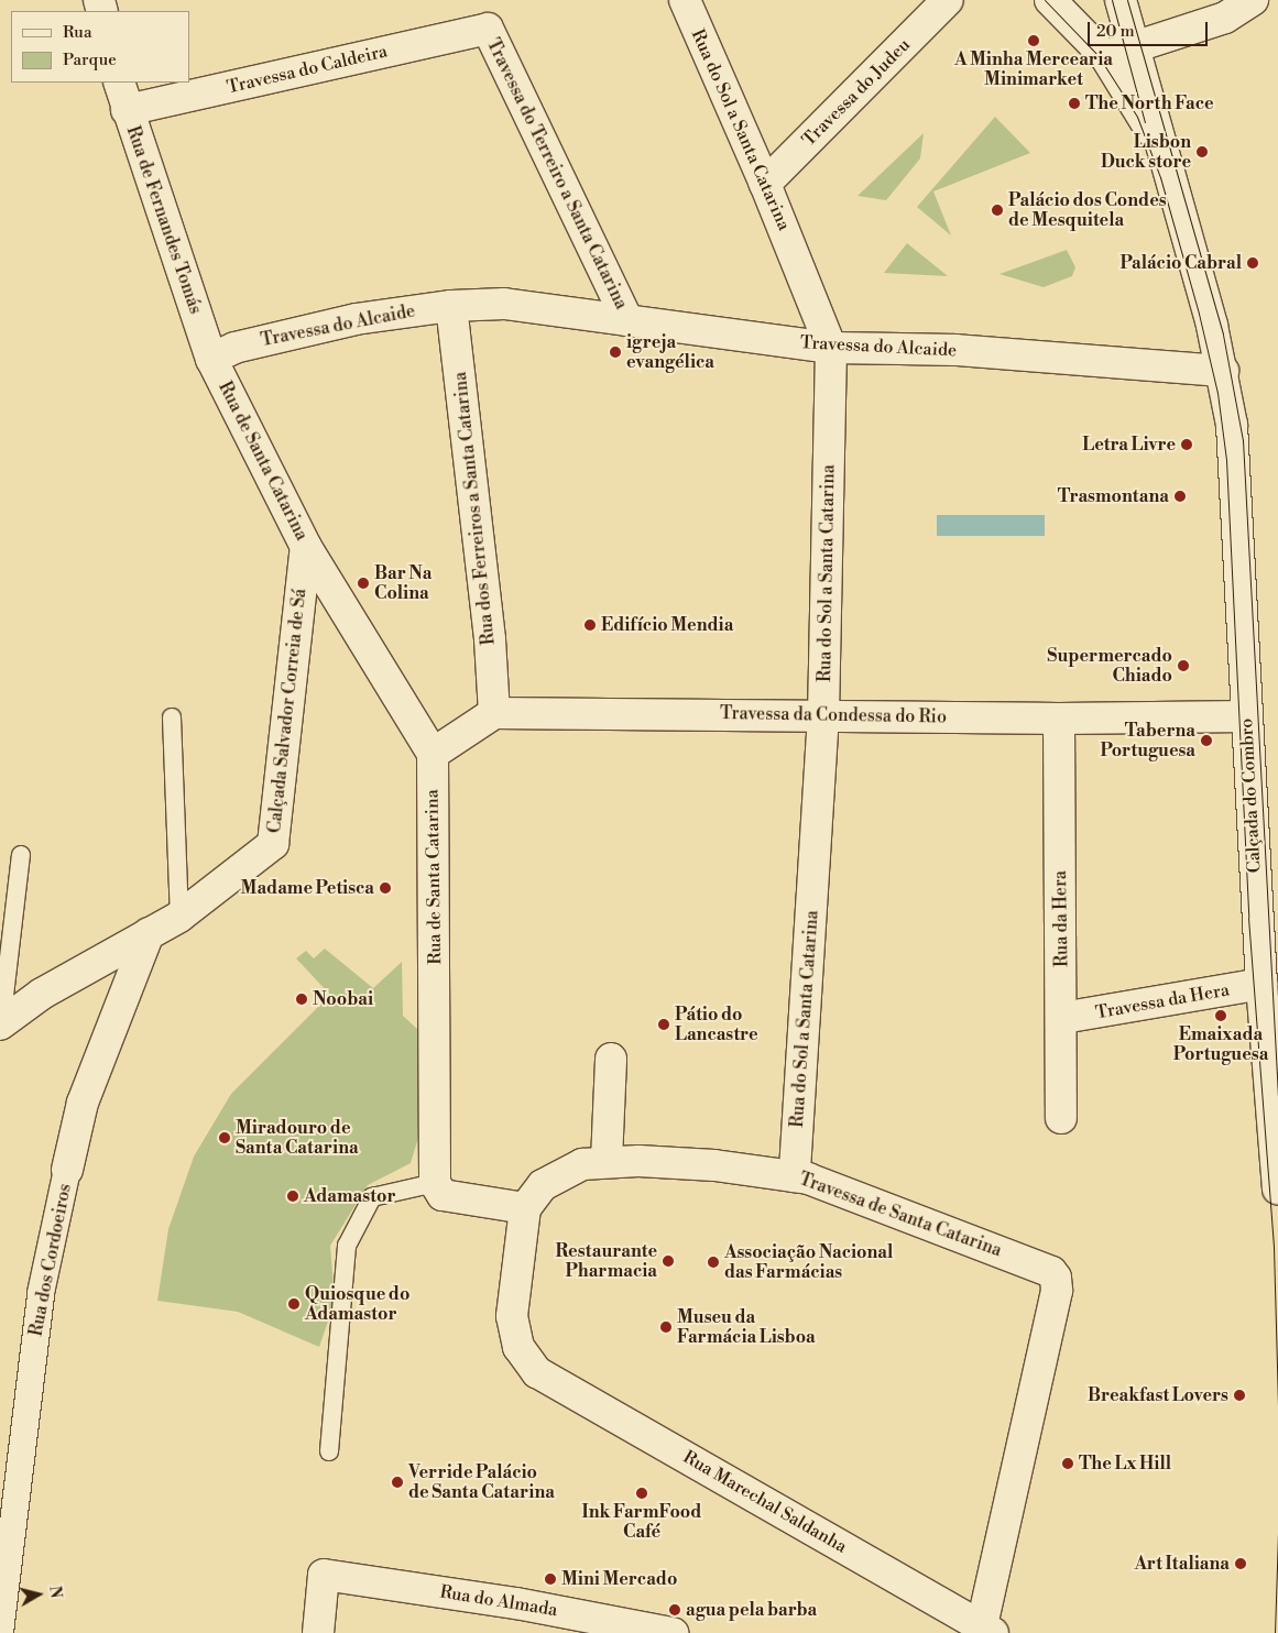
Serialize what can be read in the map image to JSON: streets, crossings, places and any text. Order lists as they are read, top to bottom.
{
  "streets": {
    "street": [
      "Travessa do Caldeira",
      "Travessa do Judeu",
      "Rua do Sol a Santa Catarina",
      "Travessa do Terreiro a Santa Catarina",
      "Rua de Fernandes Tomás",
      "Travessa do Alcaide",
      "Rua de Santa Catarina",
      "Rua dos Ferreiros a Santa Catarina",
      "Calçada Salvador Correia de Sá",
      "Travessa da Condessa do Rio",
      "Calçada do Combro",
      "Rua da Hera",
      "Travessa da Hera",
      "Travessa de Santa Catarina",
      "Rua dos Cordoeiros",
      "Rua Marechal Saldanha",
      "Rua do Almada"
    ]
  },
  "crossings": [
    ["Travessa do Caldeira", "Travessa do Terreiro a Santa Catarina"],
    ["Travessa do Caldeira", "Rua de Fernandes Tomás"],
    ["Travessa do Judeu", "Rua do Sol a Santa Catarina"],
    ["Rua do Sol a Santa Catarina", "Travessa do Alcaide"],
    ["Rua do Sol a Santa Catarina", "Travessa da Condessa do Rio"],
    ["Rua do Sol a Santa Catarina", "Travessa de Santa Catarina"],
    ["Travessa do Terreiro a Santa Catarina", "Travessa do Alcaide"],
    ["Rua de Fernandes Tomás", "Travessa do Alcaide"],
    ["Rua de Fernandes Tomás", "Rua de Santa Catarina"],
    ["Travessa do Alcaide", "Rua de Santa Catarina"],
    ["Travessa do Alcaide", "Rua dos Ferreiros a Santa Catarina"],
    ["Travessa do Alcaide", "Calçada do Combro"],
    ["Rua de Santa Catarina", "Calçada Salvador Correia de Sá"],
    ["Rua dos Ferreiros a Santa Catarina", "Travessa da Condessa do Rio"],
    ["Calçada Salvador Correia de Sá", "Rua dos Cordoeiros"],
    ["Travessa da Condessa do Rio", "Calçada do Combro"],
    ["Travessa da Condessa do Rio", "Rua da Hera"],
    ["Calçada do Combro", "Travessa da Hera"],
    ["Rua da Hera", "Travessa da Hera"],
    ["Travessa de Santa Catarina", "Rua Marechal Saldanha"]
  ],
  "places": [
    "A Minha Mercearia Minimarket",
    "The North Face",
    "Lisbon Duck store",
    "Palácio dos Condes de Mesquitela",
    "Palácio Cabral",
    "igreja evangélica",
    "Letra Livre",
    "Trasmontana",
    "Bar Na Colina",
    "Edifício Mendia",
    "Supermercado Chiado",
    "Taberna Portuguesa",
    "Madame Petisca",
    "Noobai",
    "Emaixada Portuguesa",
    "Pátio do Lancastre",
    "Miradouro de Santa Catarina",
    "Adamastor",
    "Restaurante Pharmacia",
    "Associação Nacional das Farmácias",
    "Quiosque do Adamastor",
    "Museu da Farmácia Lisboa",
    "Breakfast Lovers",
    "The Lx Hill",
    "Verride Palácio de Santa Catarina",
    "Ink FarmFood Café",
    "Art Italiana",
    "Mini Mercado",
    "agua pela barba"
  ],
  "legend": ["Rua", "Parque"],
  "scale_bar": "20 m",
  "north": "right"
}
